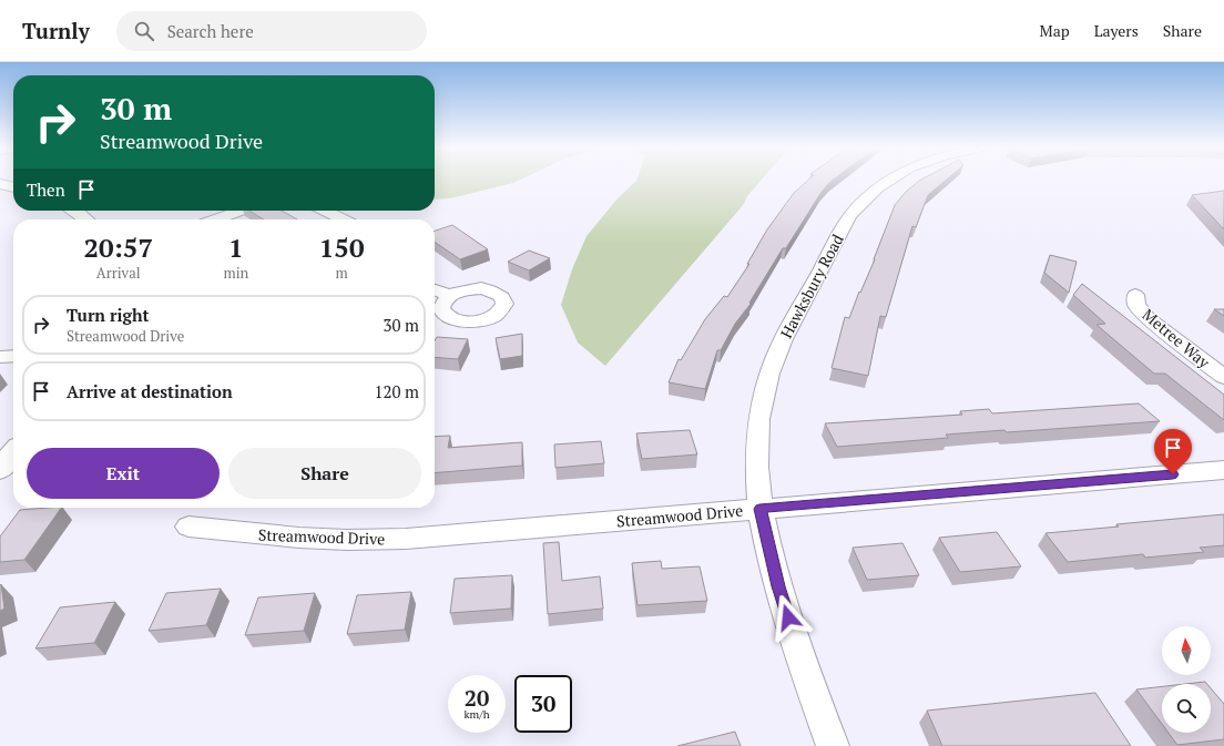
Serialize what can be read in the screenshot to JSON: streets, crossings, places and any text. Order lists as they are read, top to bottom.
{
  "streets": {
    "street": ["Hawksbury Road", "Metree Way", "Streamwood Drive"]
  },
  "crossings": [
    ["Hawksbury Road", "Streamwood Drive"]
  ],
  "north": "top",
  "page": {
    "header": "Turnly",
    "search": "Search here",
    "nav": ["Map", "Layers", "Share"],
    "turn": ["30 m", "Streamwood Drive"],
    "then": "Then",
    "eta": [
      "20:57",
      "Arrival",
      "1",
      "min",
      "150",
      "m"
    ],
    "list": [
      {
        "name": "Turn right",
        "note": "Streamwood Drive",
        "value": "30 m"
      },
      {
        "name": "Arrive at destination",
        "value": "120 m"
      }
    ],
    "buttons": ["Exit", "Share"],
    "speed": "20 km/h",
    "limit": "30"
  }
}
